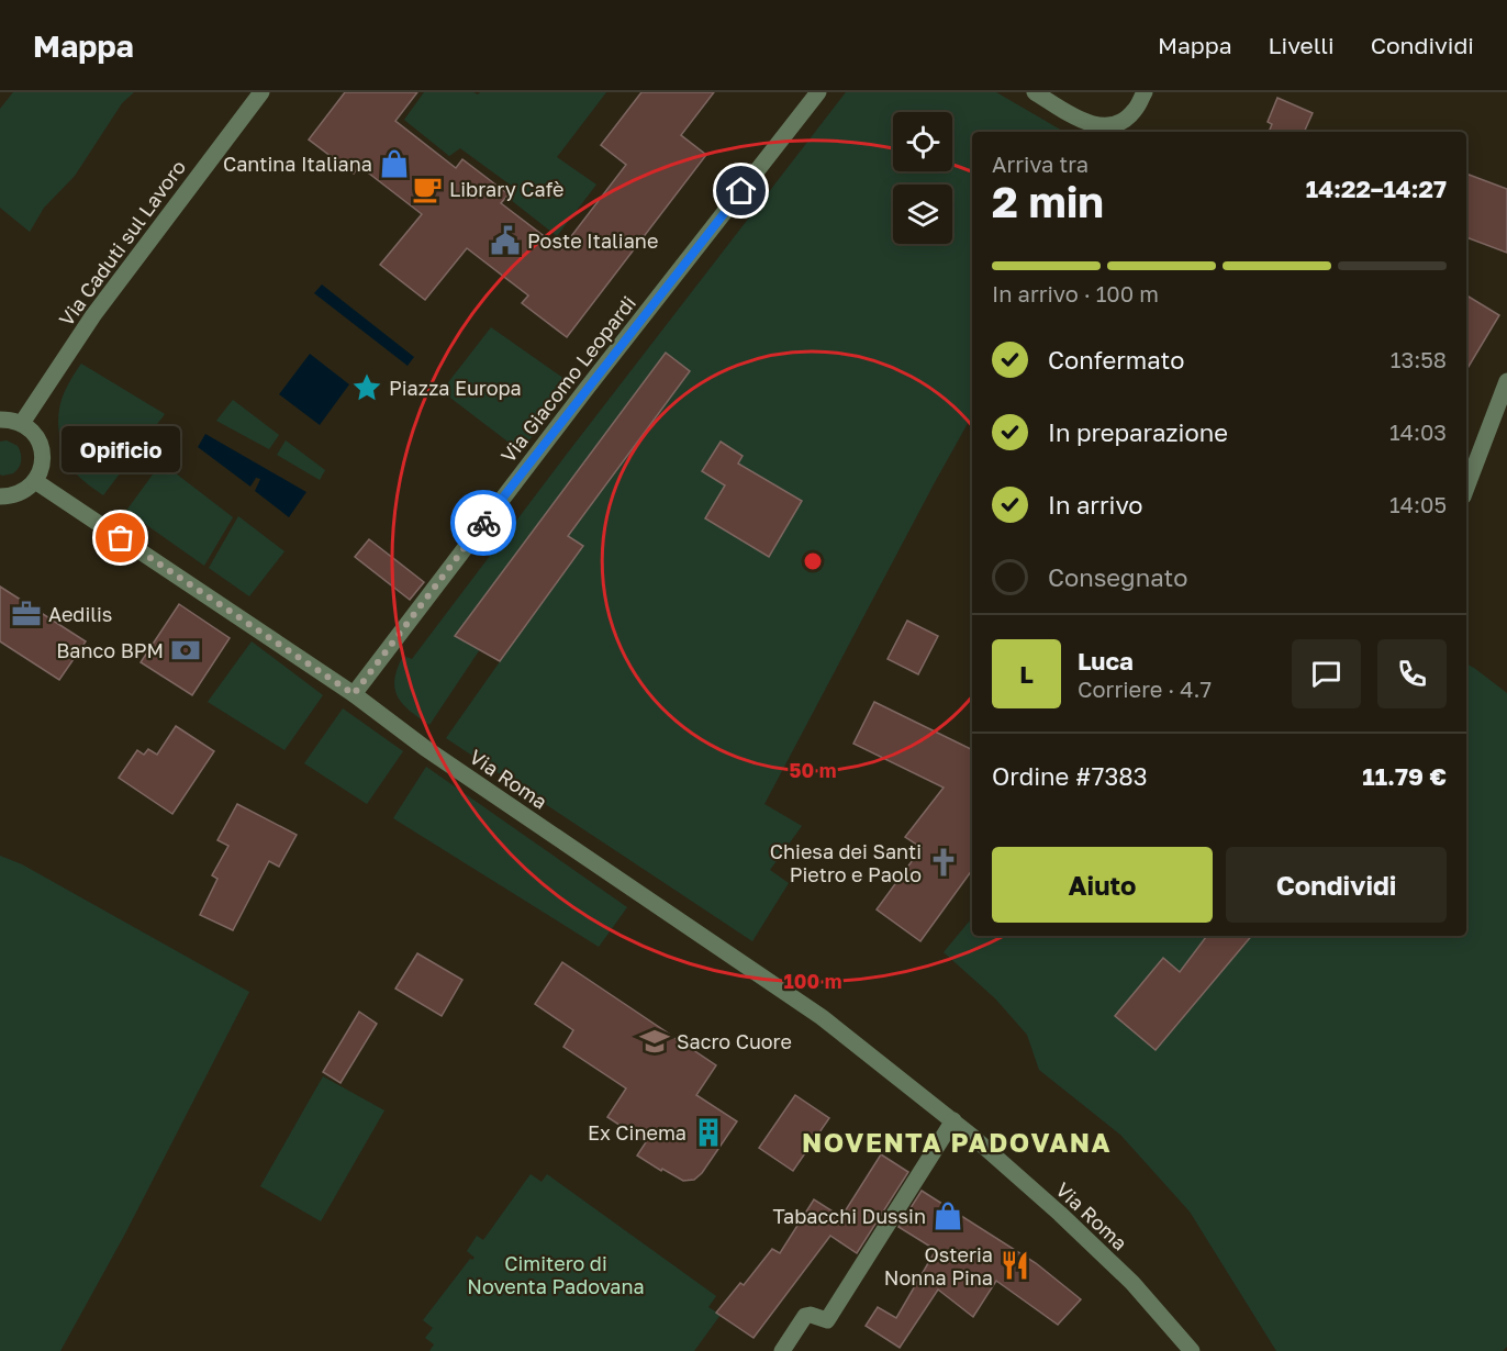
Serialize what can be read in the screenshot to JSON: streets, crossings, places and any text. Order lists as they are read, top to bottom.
{
  "streets": {
    "street": ["Via Caduti sul Lavoro", "Via Giacomo Leopardi", "Via Roma"]
  },
  "crossings": [
    ["Via Giacomo Leopardi", "Via Roma"]
  ],
  "districts": ["NOVENTA PADOVANA"],
  "parks": ["Cimitero di Noventa Padovana"],
  "places": {
    "shop": ["Cantina Italiana", "Tabacchi Dussin"],
    "cafe": ["Library Cafè"],
    "public building": ["Poste Italiane"],
    "place": ["Piazza Europa"],
    "other": ["Opificio"],
    "office": ["Aedilis"],
    "bank": ["Banco BPM"],
    "church": ["Chiesa dei Santi Pietro e Paolo"],
    "school or university": ["Sacro Cuore"],
    "building": ["Ex Cinema"],
    "restaurant": ["Osteria Nonna Pina"]
  },
  "page": {
    "header": "Mappa",
    "nav": ["Mappa", "Livelli", "Condividi"],
    "heading": ["2 min", "Arriva tra", "14:22–14:27"],
    "panel": [
      "Luca",
      "Corriere · 4.7",
      "Ordine #7383",
      "11.79 €"
    ],
    "bar": "In arrivo · 100 m",
    "list": [
      ["Confermato", "13:58"],
      ["In preparazione", "14:03"],
      ["In arrivo", "14:05"],
      "Consegnato"
    ],
    "bubble": "Opificio",
    "round": "L",
    "buttons": ["Aiuto", "Condividi"]
  },
  "rings": ["50 m", "100 m"]
}
